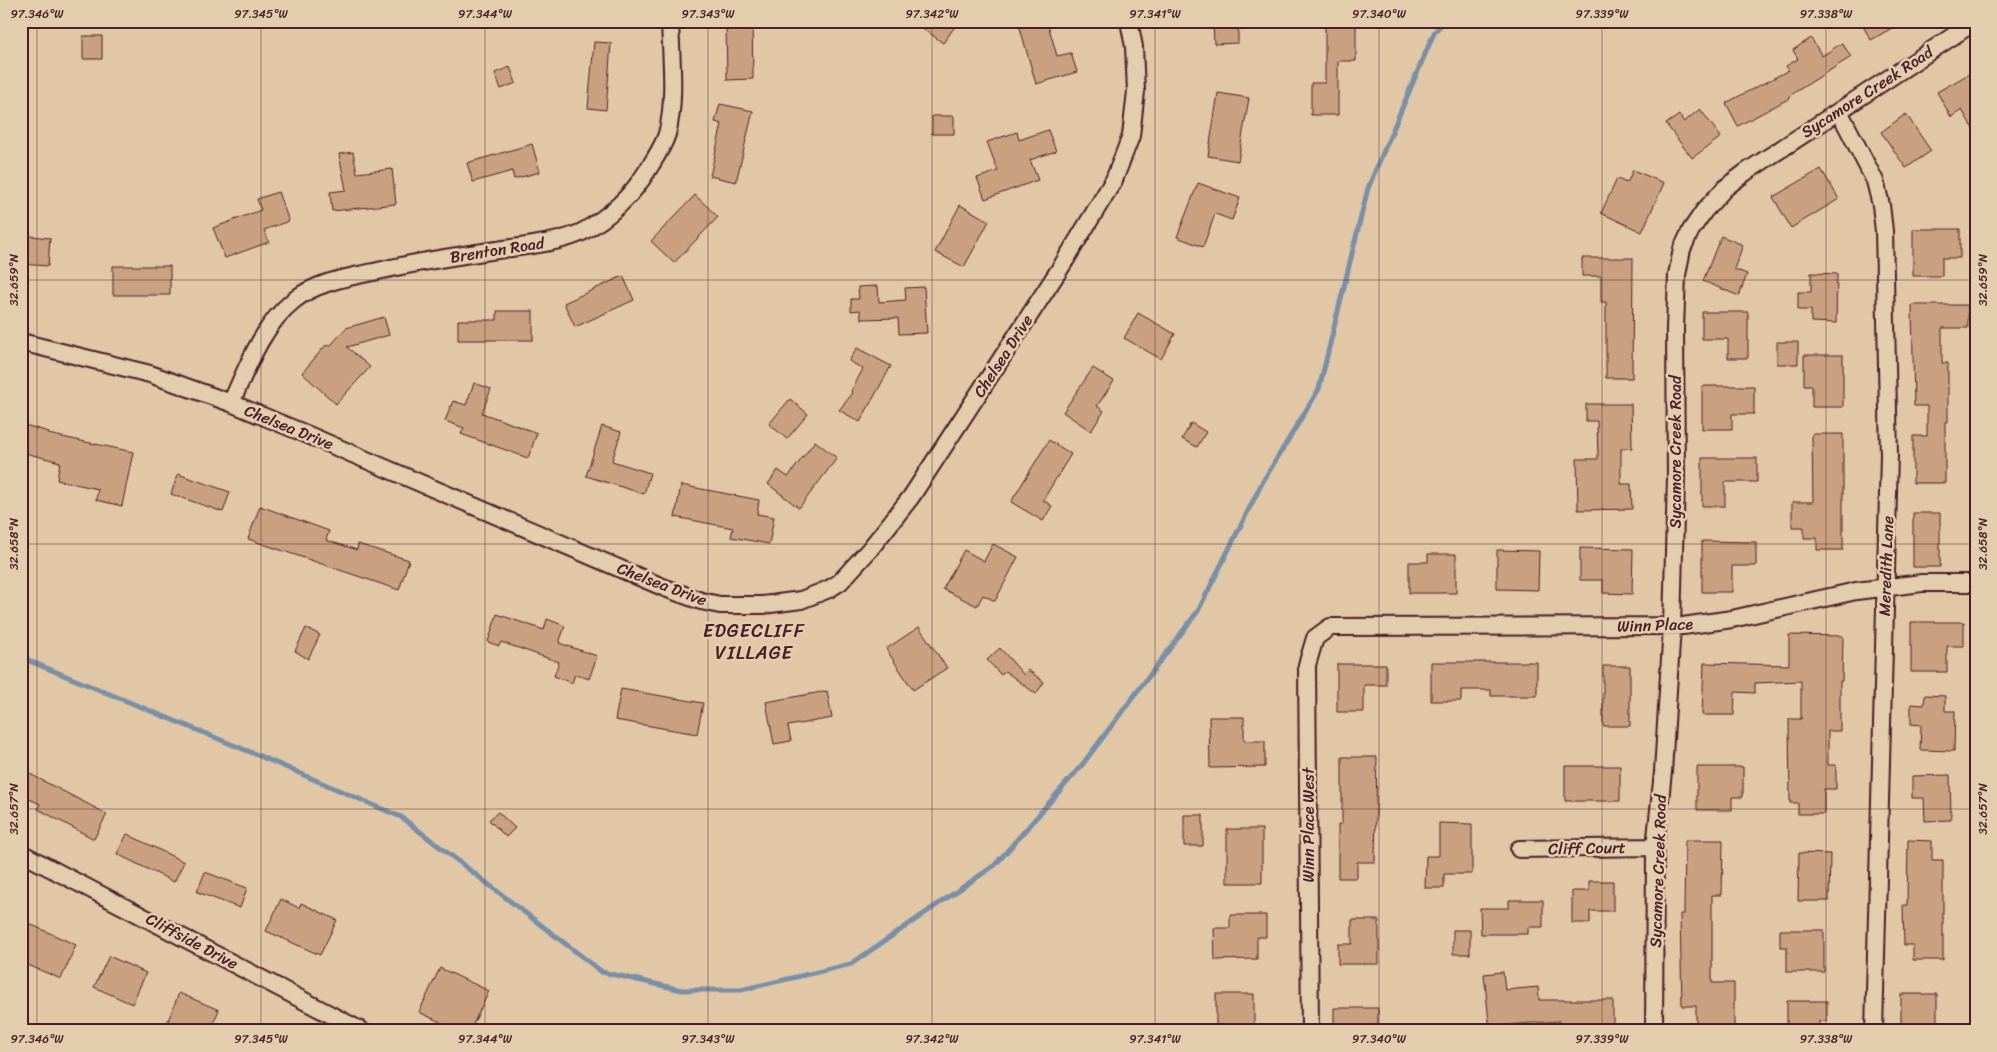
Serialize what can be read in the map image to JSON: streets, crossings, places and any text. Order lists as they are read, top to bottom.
{
  "streets": {
    "street": [
      "Sycamore Creek Road",
      "Brenton Road",
      "Chelsea Drive",
      "Meredith Lane",
      "Winn Place",
      "Winn Place West",
      "Cliff Court",
      "Cliffside Drive"
    ]
  },
  "crossings": [
    ["Sycamore Creek Road", "Meredith Lane"],
    ["Sycamore Creek Road", "Winn Place"],
    ["Sycamore Creek Road", "Cliff Court"],
    ["Brenton Road", "Chelsea Drive"],
    ["Meredith Lane", "Winn Place"],
    ["Winn Place", "Winn Place West"]
  ],
  "districts": ["EDGECLIFF VILLAGE"],
  "coordinates": [
    "97.346°W",
    "97.345°W",
    "97.344°W",
    "97.343°W",
    "97.342°W",
    "97.341°W",
    "97.340°W",
    "97.339°W",
    "97.338°W",
    "32.659°N",
    "32.658°N",
    "32.657°N"
  ]
}
